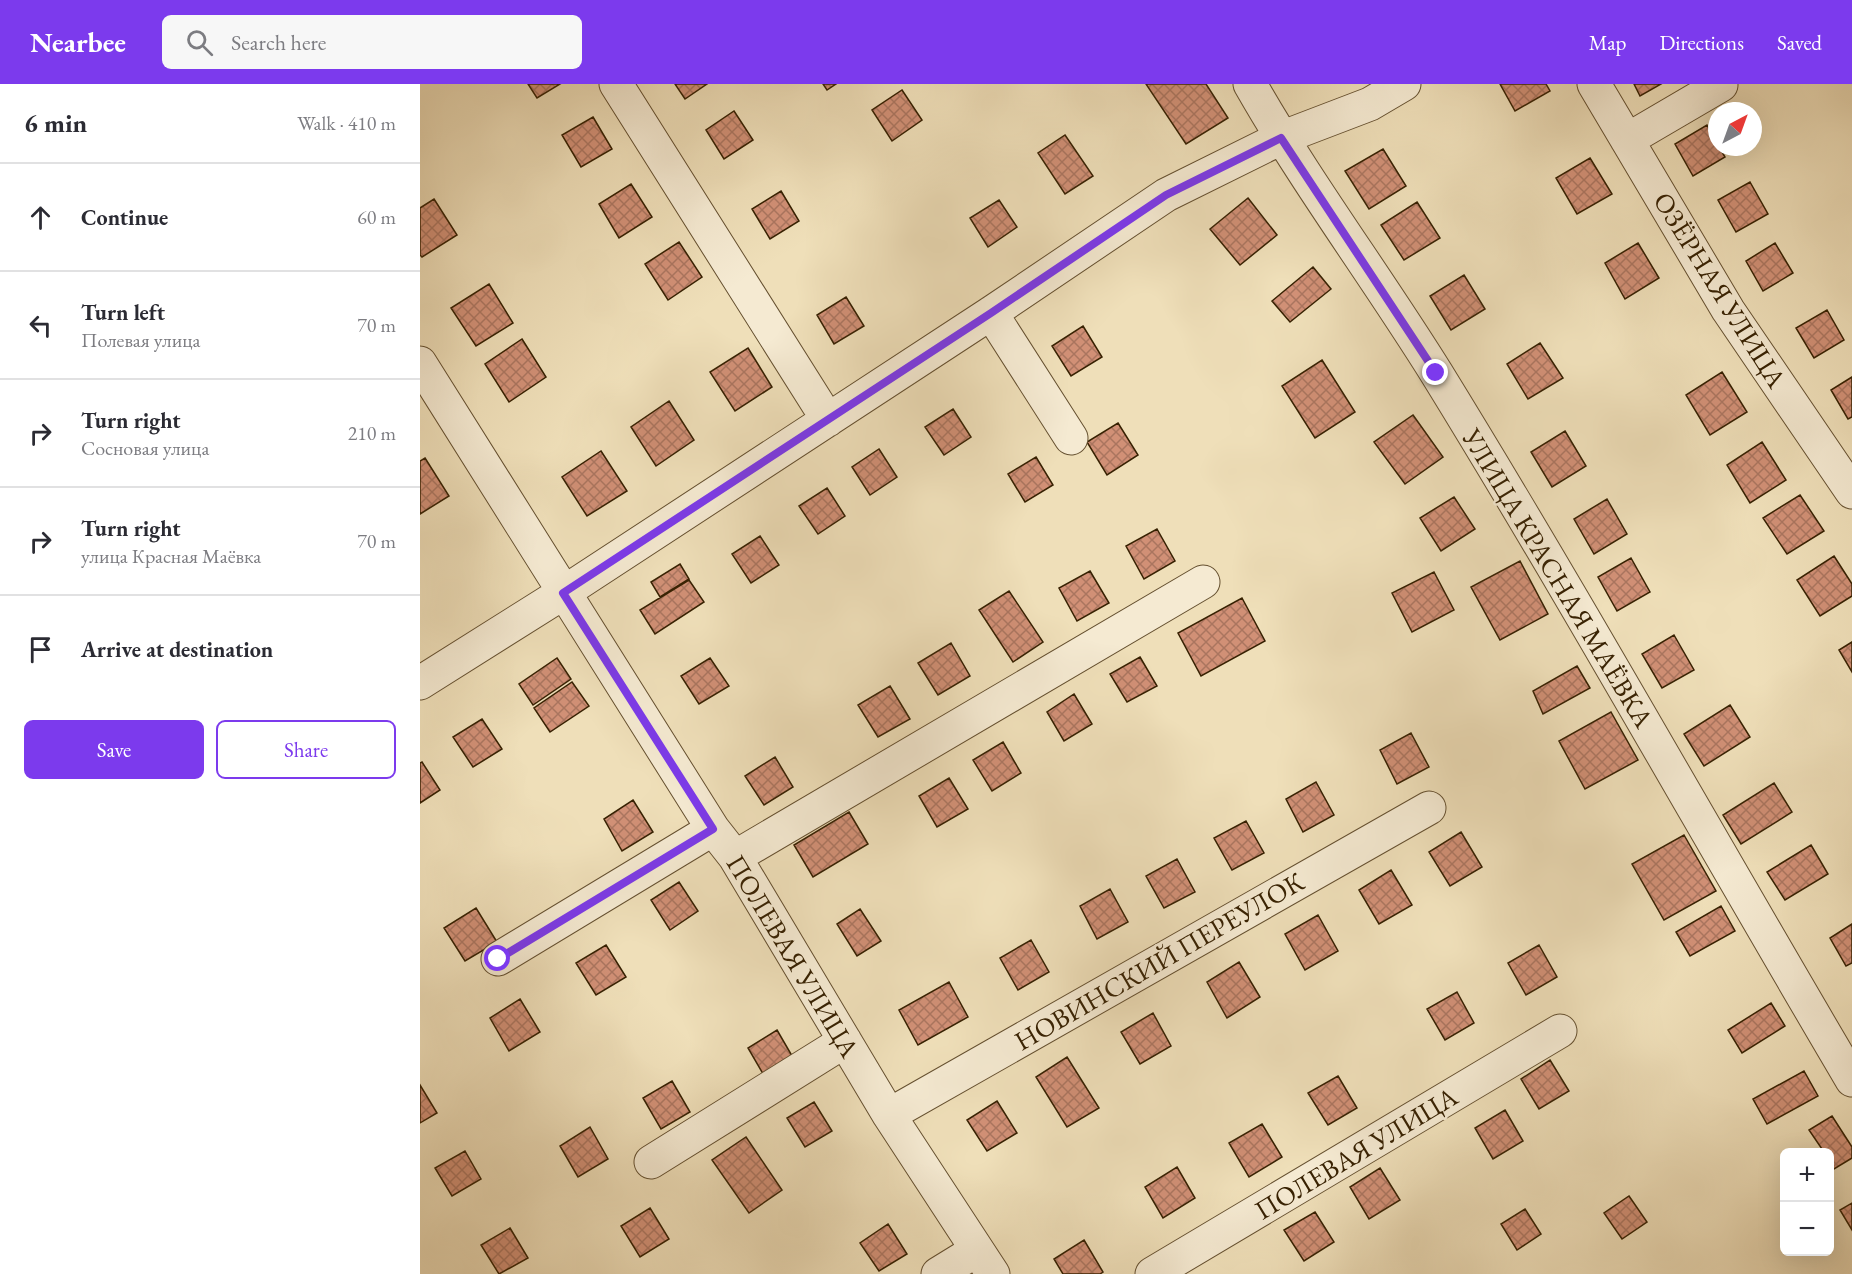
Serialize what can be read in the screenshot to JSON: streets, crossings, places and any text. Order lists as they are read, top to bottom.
{
  "streets": {
    "street": [
      "ОЗЁРНАЯ УЛИЦА",
      "УЛИЦА КРАСНАЯ МАЁВКА",
      "ПОЛЕВАЯ УЛИЦА",
      "НОВИНСКИЙ ПЕРЕУЛОК"
    ]
  },
  "crossings": [
    ["ПОЛЕВАЯ УЛИЦА", "НОВИНСКИЙ ПЕРЕУЛОК"]
  ],
  "north": "top right",
  "page": {
    "header": "Nearbee",
    "search": "Search here",
    "nav": ["Map", "Directions", "Saved"],
    "heading": ["6 min", "Walk · 410 m"],
    "list": [
      ["Continue", "60 m"],
      ["Turn left", "Полевая улица", "70 m"],
      ["Turn right", "Сосновая улица", "210 m"],
      ["Turn right", "улица Красная Маёвка", "70 m"],
      "Arrive at destination"
    ],
    "buttons": ["Save", "Share"],
    "map_buttons": ["+", "−"]
  }
}
